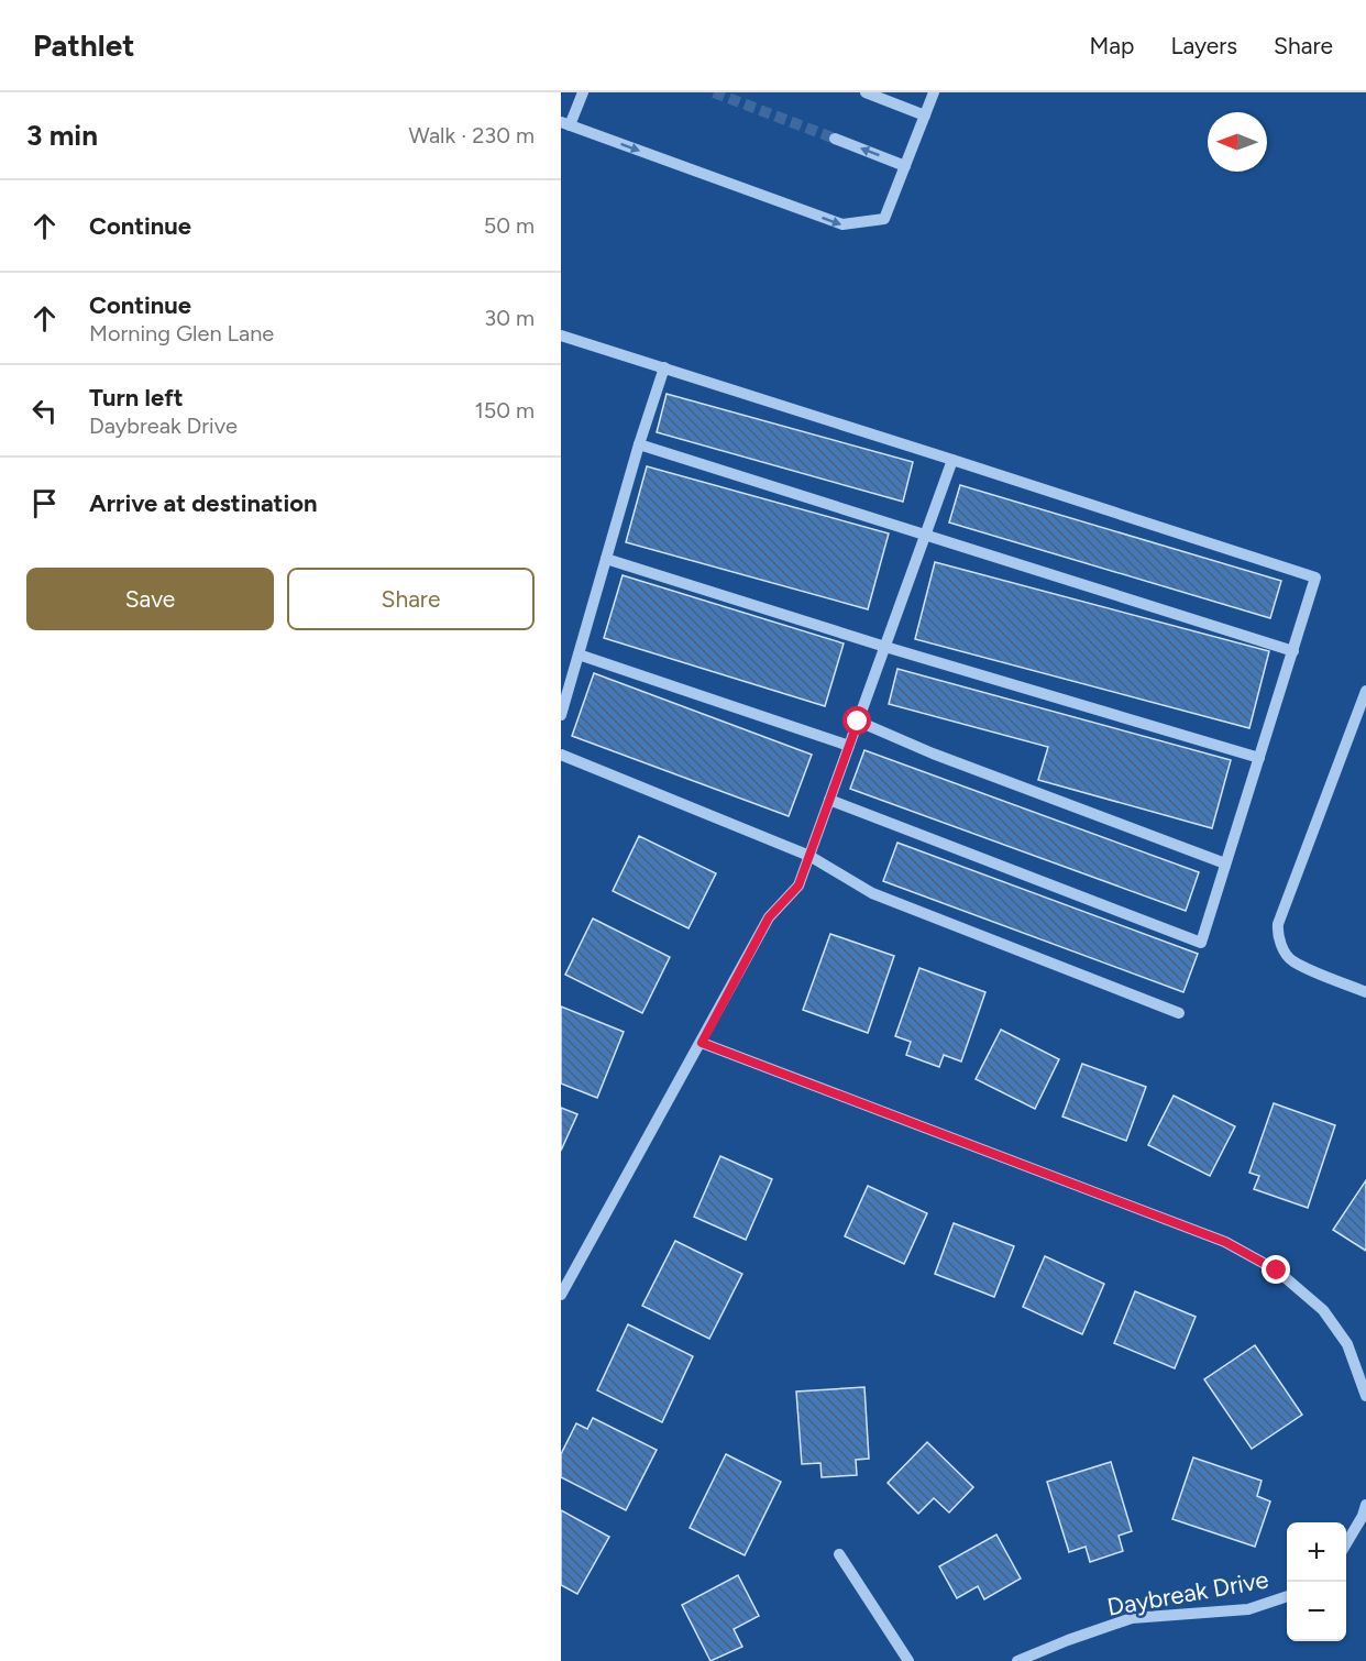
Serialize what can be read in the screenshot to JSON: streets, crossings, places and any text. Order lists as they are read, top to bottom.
{
  "streets": {
    "street": ["Daybreak Drive"]
  },
  "north": "left",
  "page": {
    "header": "Pathlet",
    "nav": ["Map", "Layers", "Share"],
    "heading": ["3 min", "Walk · 230 m"],
    "list": [
      ["Continue", "50 m"],
      ["Continue", "Morning Glen Lane", "30 m"],
      ["Turn left", "Daybreak Drive", "150 m"],
      "Arrive at destination"
    ],
    "buttons": ["Save", "Share"],
    "map_buttons": ["+", "−"]
  }
}
